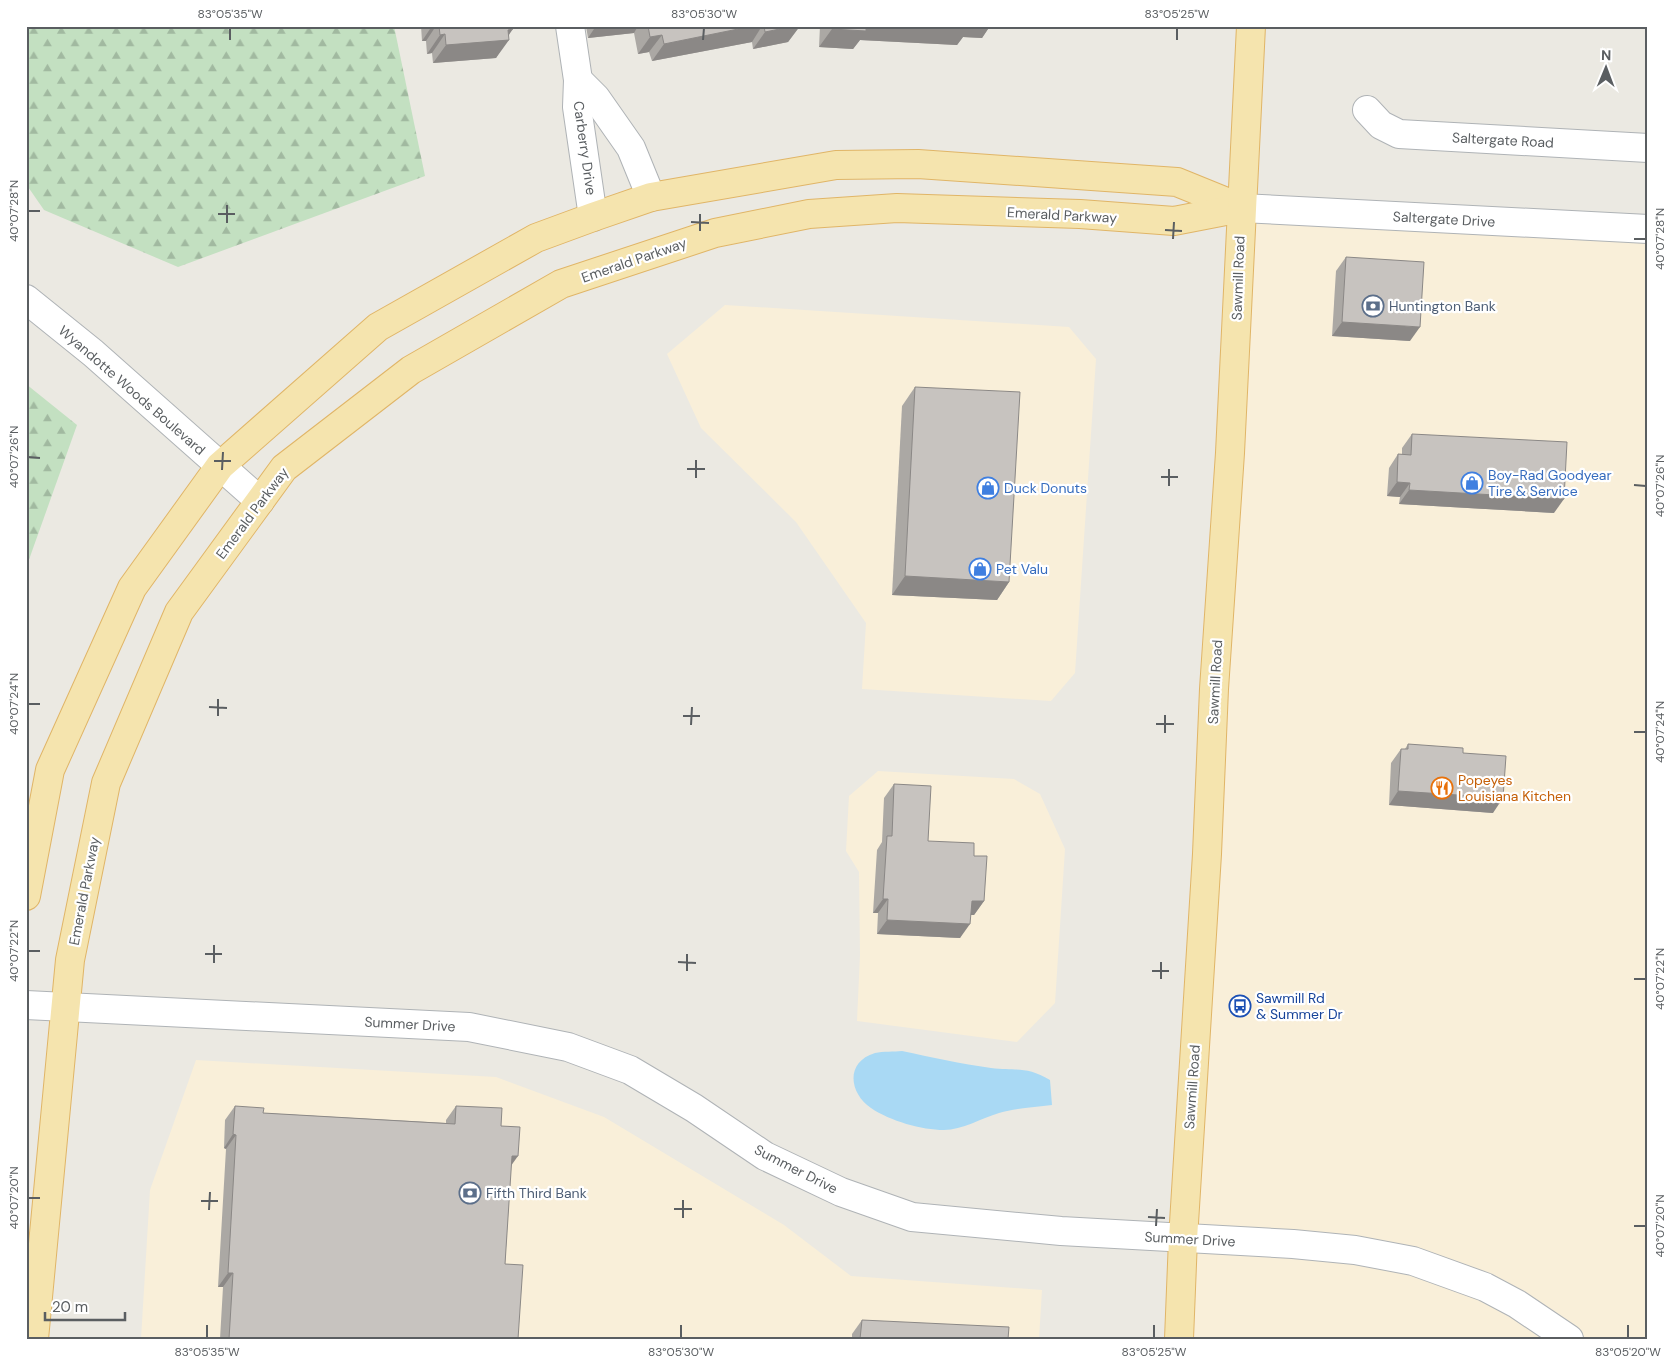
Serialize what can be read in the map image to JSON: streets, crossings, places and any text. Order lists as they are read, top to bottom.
{
  "streets": {
    "main road": ["Emerald Parkway", "Sawmill Road"],
    "street": [
      "Saltergate Road",
      "Carberry Drive",
      "Saltergate Drive",
      "Wyandotte Woods Boulevard",
      "Summer Drive"
    ]
  },
  "crossings": [
    ["Emerald Parkway", "Saltergate Drive"],
    ["Emerald Parkway", "Sawmill Road"],
    ["Emerald Parkway", "Wyandotte Woods Boulevard"],
    ["Emerald Parkway", "Summer Drive"],
    ["Saltergate Drive", "Sawmill Road"],
    ["Sawmill Road", "Summer Drive"]
  ],
  "places": {
    "bank": ["Huntington Bank", "Fifth Third Bank"],
    "shop": ["Boy-Rad Goodyear Tire & Service", "Duck Donuts", "Pet Valu"],
    "restaurant": ["Popeyes Louisiana Kitchen"],
    "bus stop": ["Sawmill Rd & Summer Dr"]
  },
  "scale_bar": "20 m",
  "north": "top",
  "coordinates": [
    "83°05'35\"W",
    "83°05'30\"W",
    "83°05'25\"W",
    "40°07'28\"N",
    "40°07'26\"N",
    "40°07'24\"N",
    "40°07'22\"N",
    "40°07'20\"N",
    "83°05'20\"W"
  ]
}
